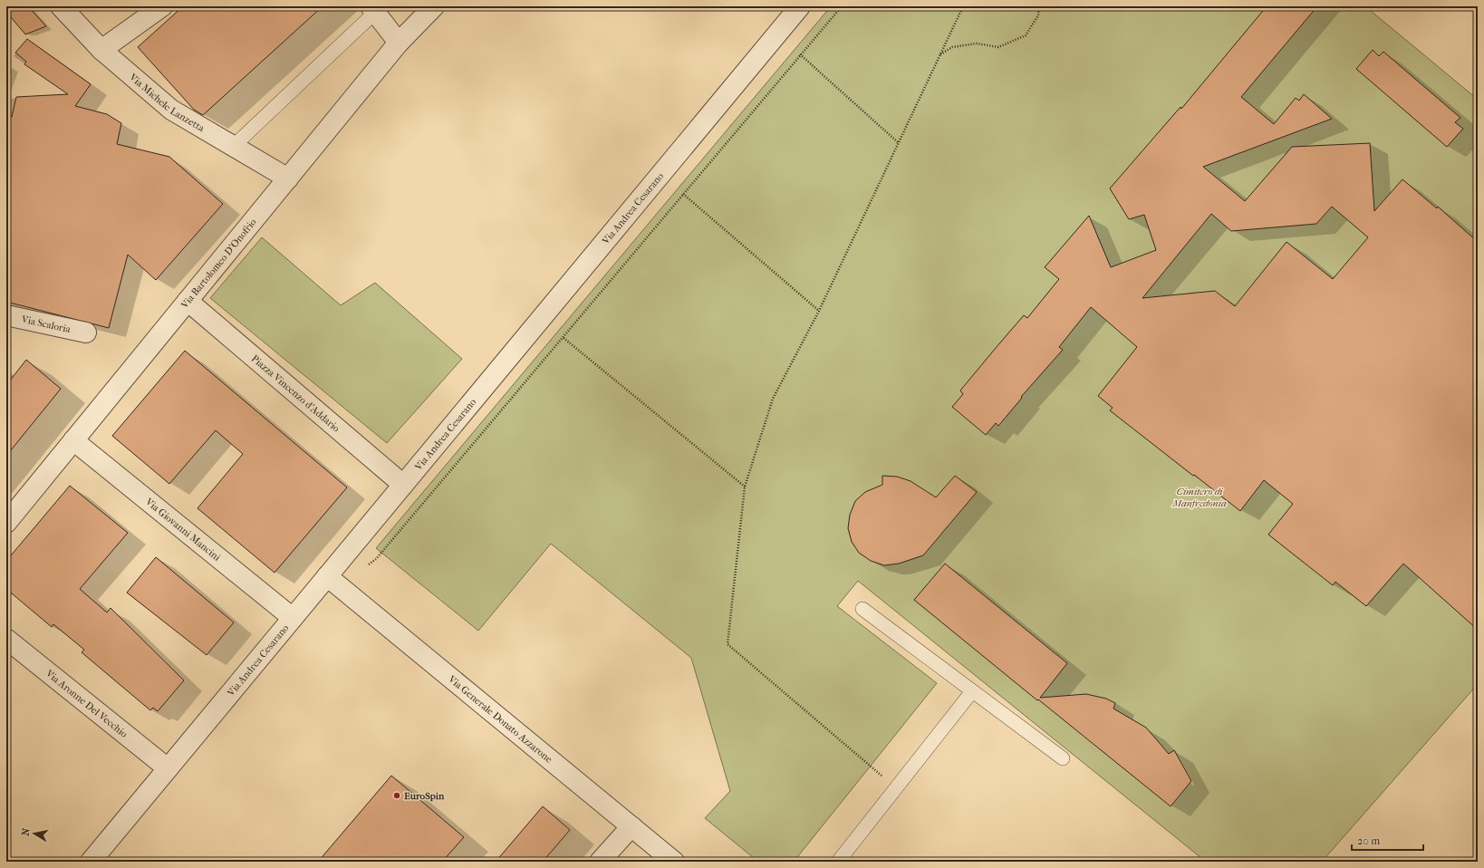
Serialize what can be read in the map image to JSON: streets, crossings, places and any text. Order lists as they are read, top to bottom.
{
  "streets": {
    "street": [
      "Via Michele Lanzetta",
      "Via Andrea Cesarano",
      "Via Bartolomeo D'Onofrio",
      "Via Scaloria",
      "Piazza Vincenzo d'Addario",
      "Via Giovanni Mancini",
      "Via Aronne Del Vecchio",
      "Via Generale Donato Azzarone"
    ]
  },
  "crossings": [
    ["Via Michele Lanzetta", "Via Bartolomeo D'Onofrio"],
    ["Via Andrea Cesarano", "Piazza Vincenzo d'Addario"],
    ["Via Andrea Cesarano", "Via Giovanni Mancini"],
    ["Via Andrea Cesarano", "Via Aronne Del Vecchio"],
    ["Via Andrea Cesarano", "Via Generale Donato Azzarone"],
    ["Via Bartolomeo D'Onofrio", "Piazza Vincenzo d'Addario"],
    ["Via Bartolomeo D'Onofrio", "Via Giovanni Mancini"]
  ],
  "parks": ["Cimitero di Manfredonia"],
  "places": ["EuroSpin"],
  "scale_bar": "20 m",
  "north": "left"
}
